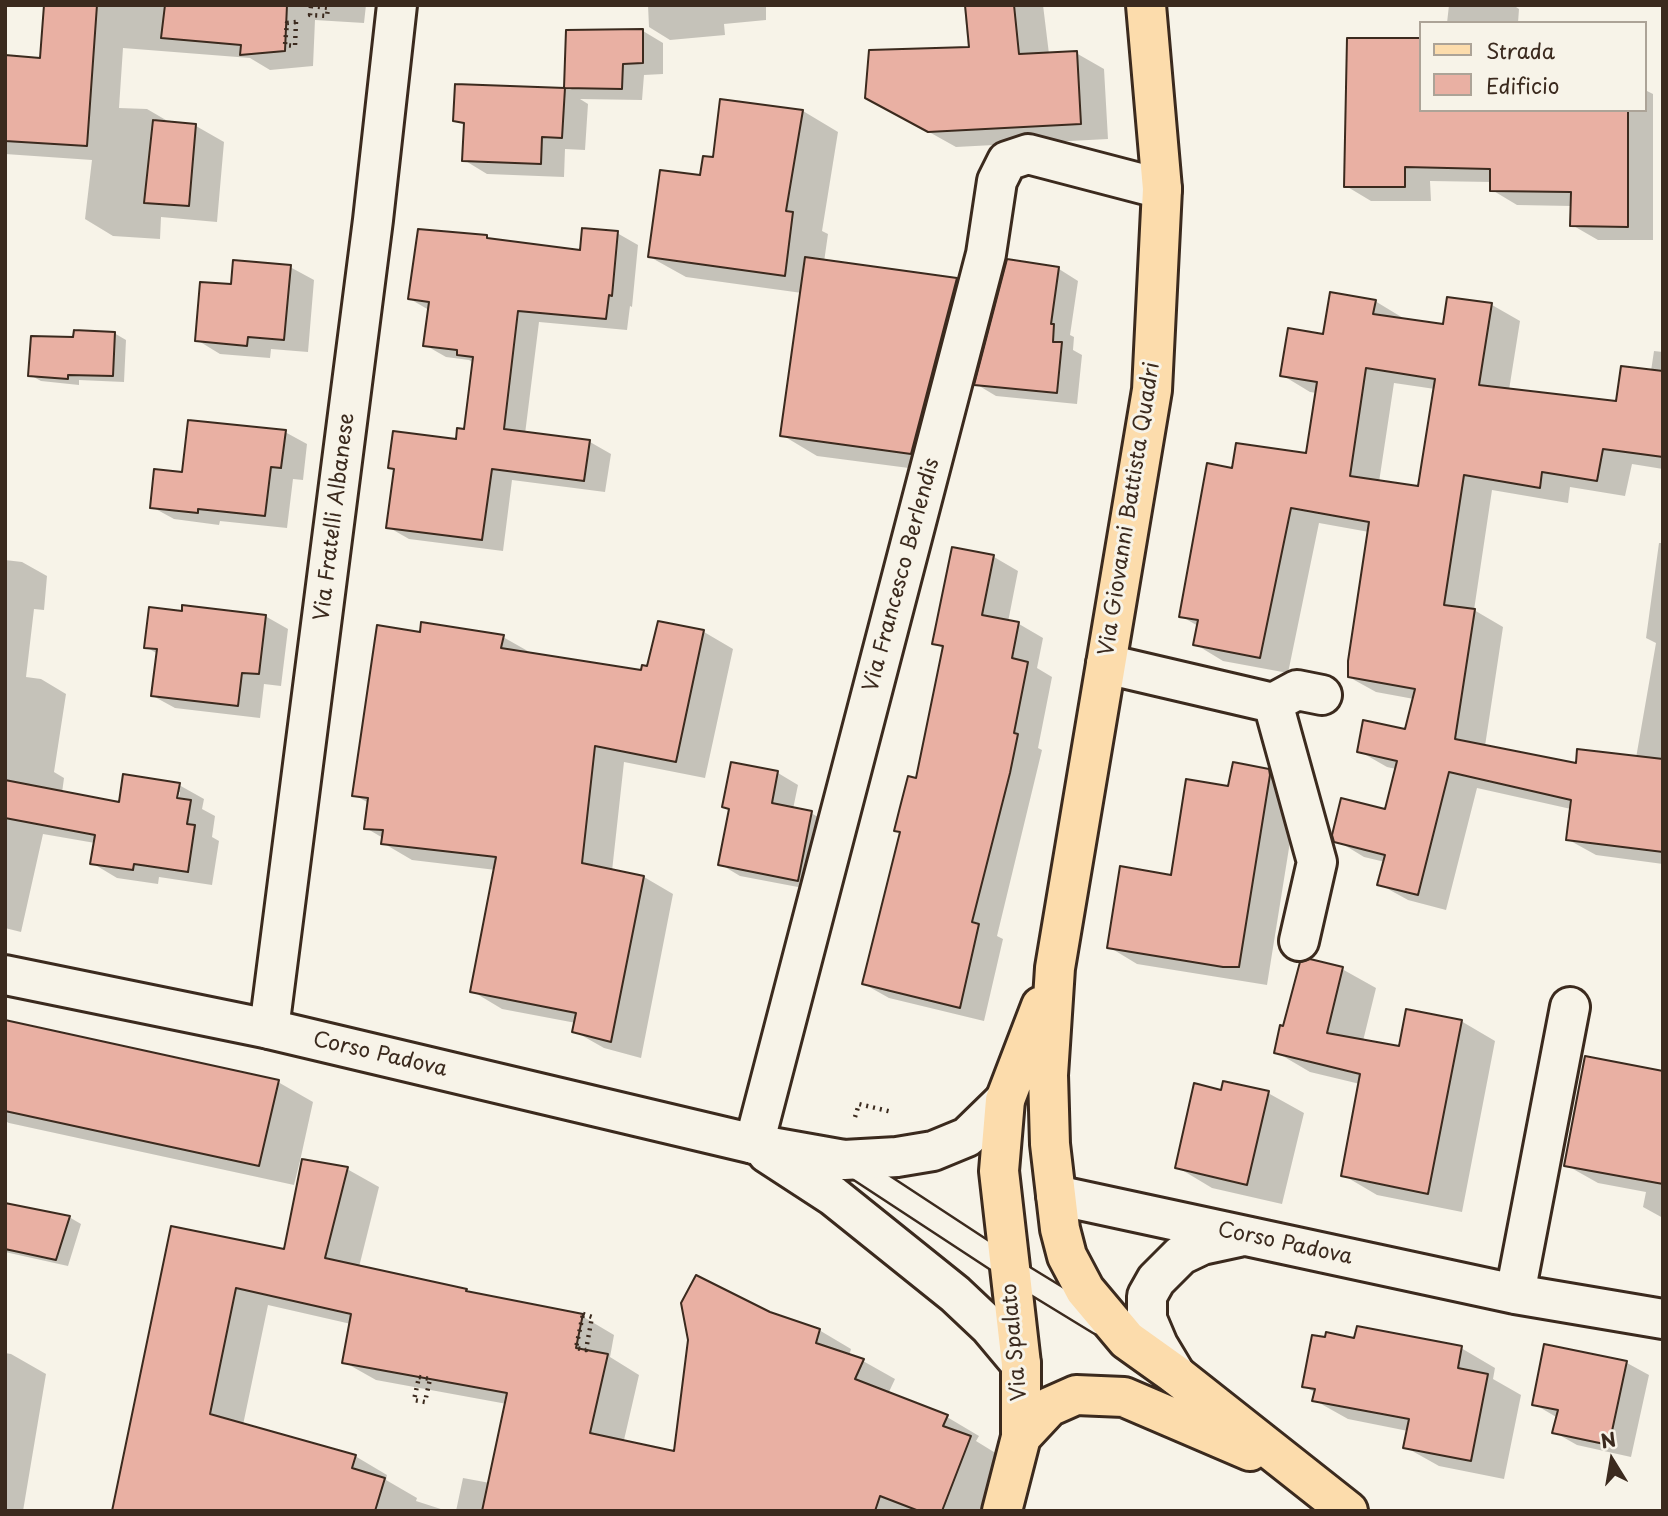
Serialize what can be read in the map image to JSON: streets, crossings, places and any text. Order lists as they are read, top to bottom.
{
  "streets": {
    "main road": ["Via Giovanni Battista Quadri", "Via Spalato"],
    "street": ["Via Fratelli Albanese", "Via Francesco Berlendis", "Corso Padova"]
  },
  "crossings": [
    ["Via Giovanni Battista Quadri", "Via Francesco Berlendis"],
    ["Via Giovanni Battista Quadri", "Corso Padova"],
    ["Via Giovanni Battista Quadri", "Via Spalato"],
    ["Via Fratelli Albanese", "Corso Padova"],
    ["Via Francesco Berlendis", "Corso Padova"],
    ["Corso Padova", "Via Spalato"]
  ],
  "legend": ["Strada", "Edificio"],
  "north": "top"
}
